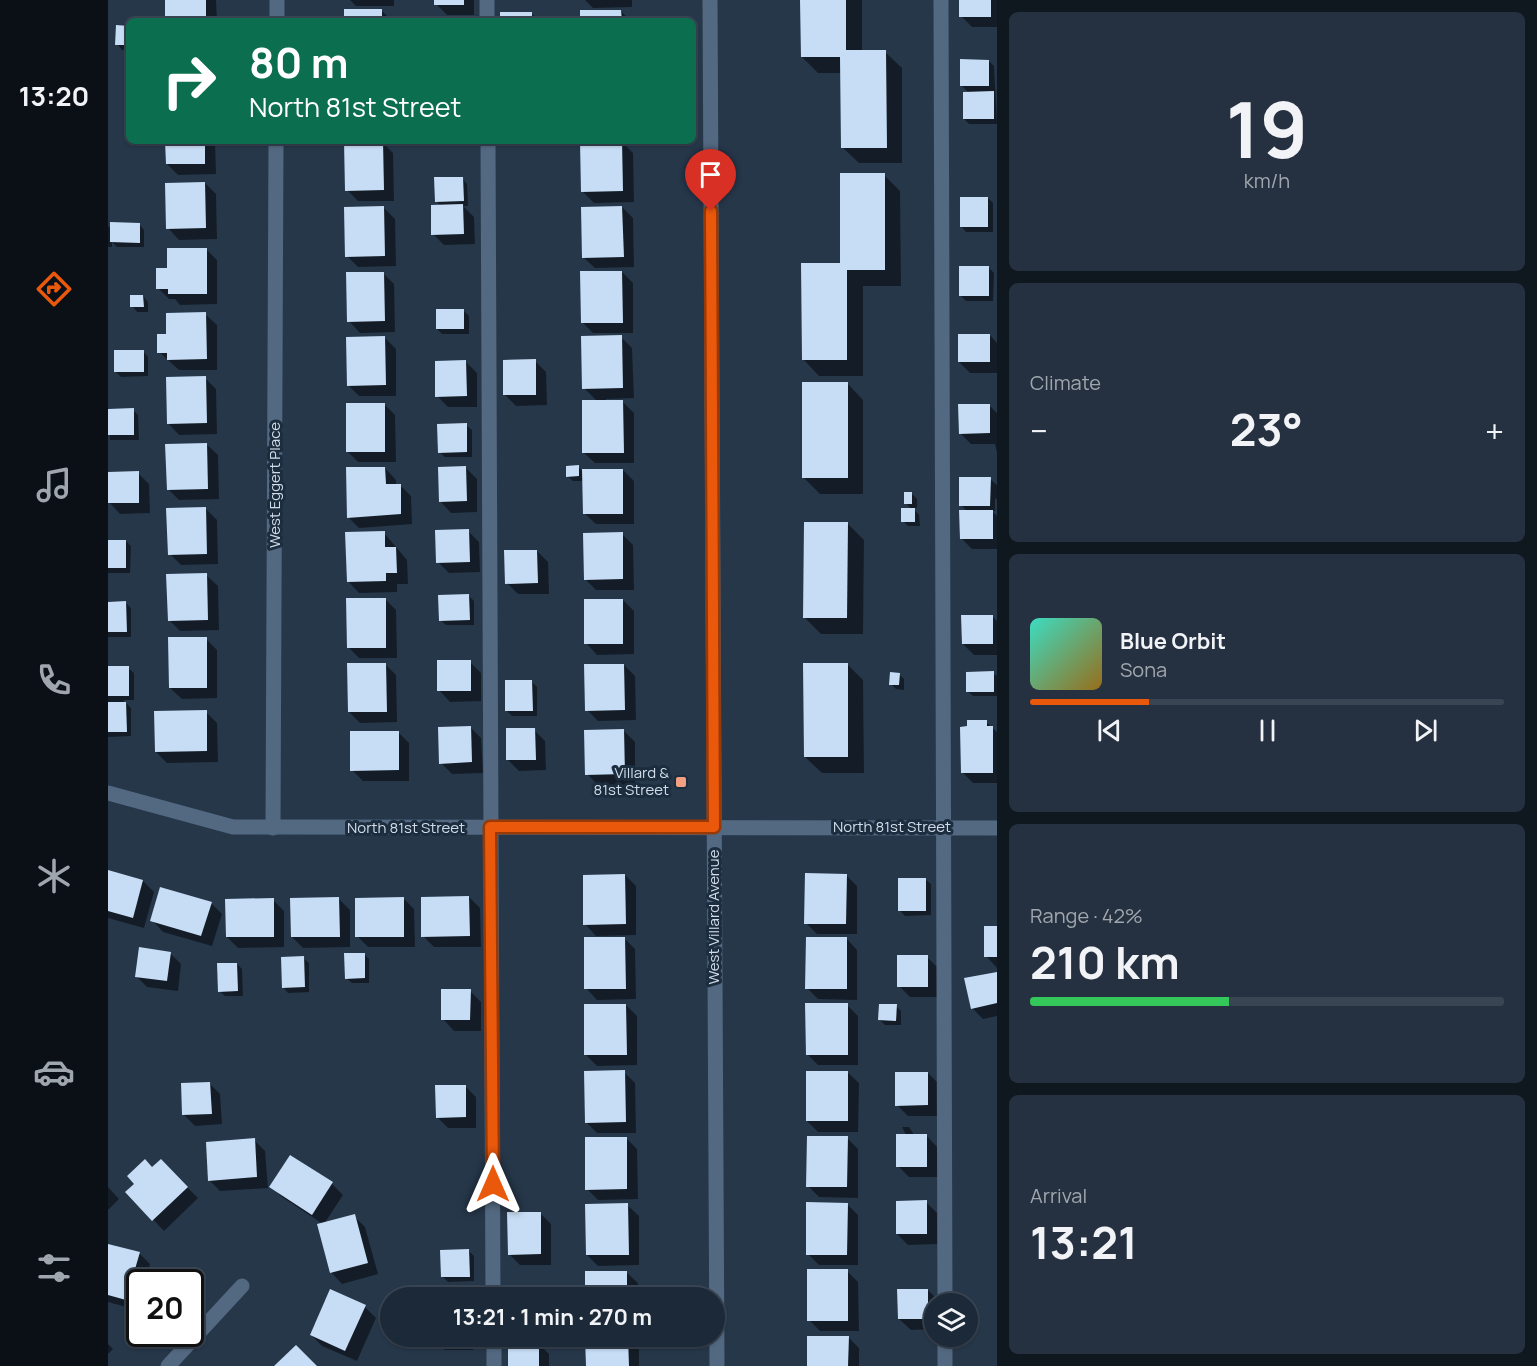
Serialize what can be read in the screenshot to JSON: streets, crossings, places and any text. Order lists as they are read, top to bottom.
{
  "streets": {
    "street": ["West Eggert Place", "North 81st Street", "West Villard Avenue"]
  },
  "crossings": [
    ["West Eggert Place", "North 81st Street"],
    ["North 81st Street", "West Villard Avenue"]
  ],
  "places": {
    "transit": ["Villard & 81st Street"]
  },
  "page": {
    "tabs": "13:20",
    "tile": [
      ["19", "km/h"],
      "Climate",
      ["Range · 42%", "210 km"],
      ["Arrival", "13:21"]
    ],
    "turn": ["80 m", "North 81st Street"],
    "heat": ["−", "23°", "+"],
    "song": ["Blue Orbit", "Sona"],
    "limit": "20",
    "trip": "13:21 · 1 min · 270 m"
  }
}
